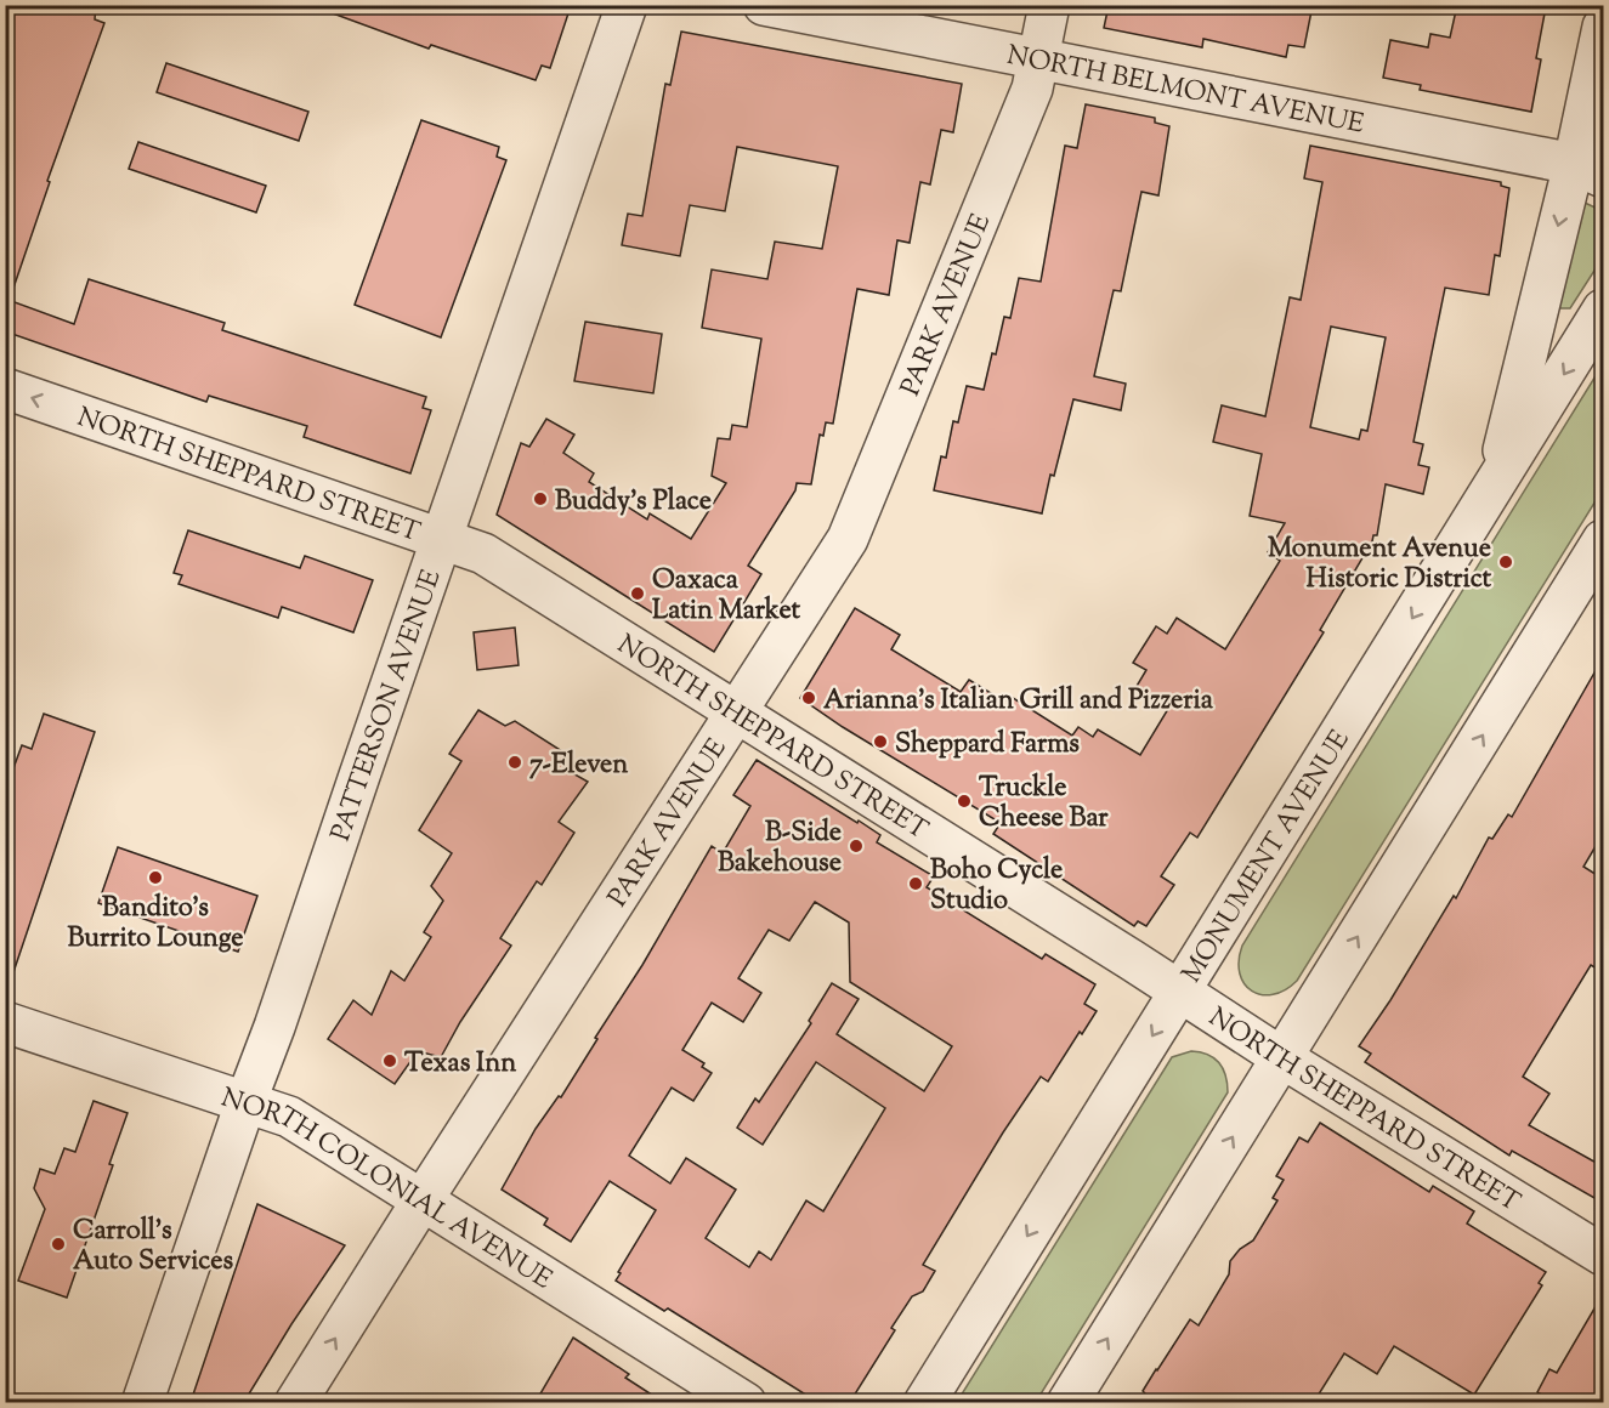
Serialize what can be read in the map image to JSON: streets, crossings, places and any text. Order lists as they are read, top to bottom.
{
  "streets": {
    "street": [
      "NORTH BELMONT AVENUE",
      "PARK AVENUE",
      "NORTH SHEPPARD STREET",
      "PATTERSON AVENUE",
      "MONUMENT AVENUE",
      "NORTH COLONIAL AVENUE"
    ]
  },
  "crossings": [
    ["NORTH BELMONT AVENUE", "PARK AVENUE"],
    ["PARK AVENUE", "NORTH SHEPPARD STREET"],
    ["PARK AVENUE", "NORTH COLONIAL AVENUE"],
    ["NORTH SHEPPARD STREET", "PATTERSON AVENUE"],
    ["NORTH SHEPPARD STREET", "MONUMENT AVENUE"],
    ["PATTERSON AVENUE", "NORTH COLONIAL AVENUE"]
  ],
  "places": [
    "Buddy's Place",
    "Monument Avenue Historic District",
    "Oaxaca Latin Market",
    "Arianna's Italian Grill and Pizzeria",
    "Sheppard Farms",
    "7-Eleven",
    "Truckle Cheese Bar",
    "B-Side Bakehouse",
    "Bandito's Burrito Lounge",
    "Boho Cycle Studio",
    "Texas Inn",
    "Carroll's Auto Services"
  ]
}
